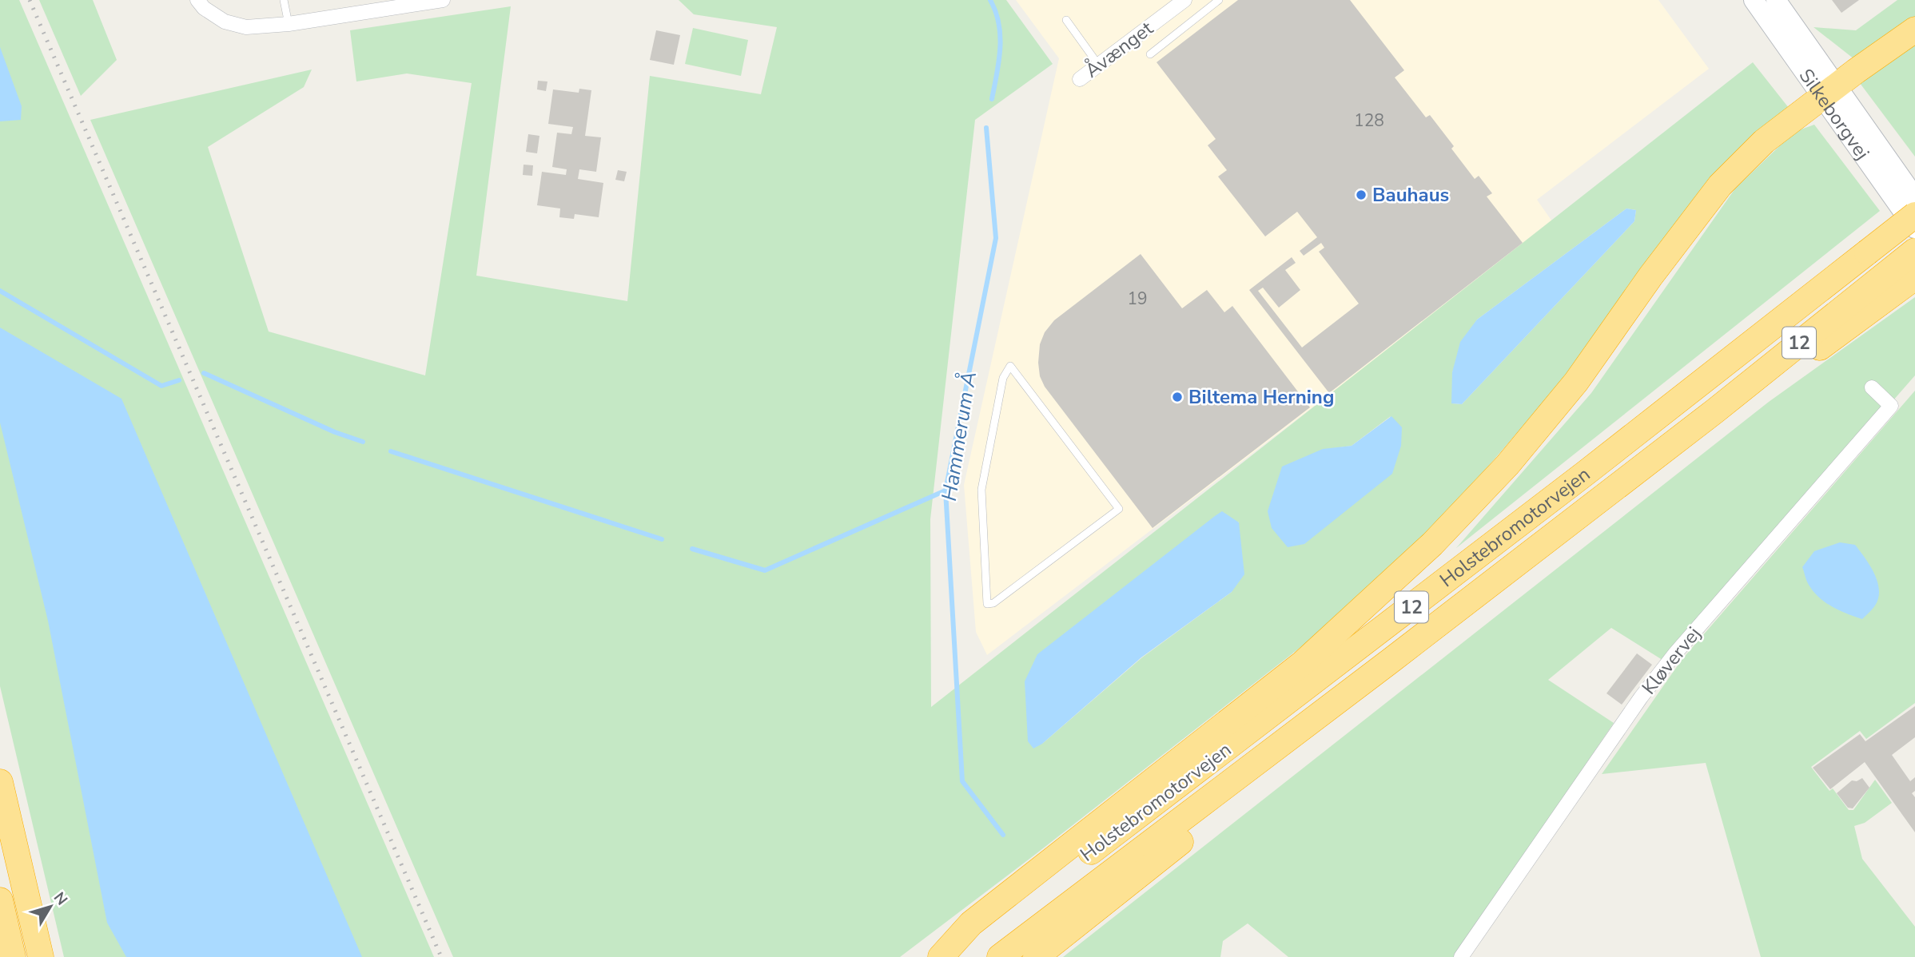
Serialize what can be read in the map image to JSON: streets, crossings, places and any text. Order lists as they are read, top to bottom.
{
  "streets": {
    "highway": ["12", "Holstebromotorvejen"],
    "main road": ["Silkeborgvej"],
    "street": ["Åvænget", "Kløvervej"]
  },
  "water": ["Hammerum Å"],
  "places": ["Bauhaus", "Biltema Herning"],
  "house_numbers": ["128", "19"],
  "north": "top right"
}
